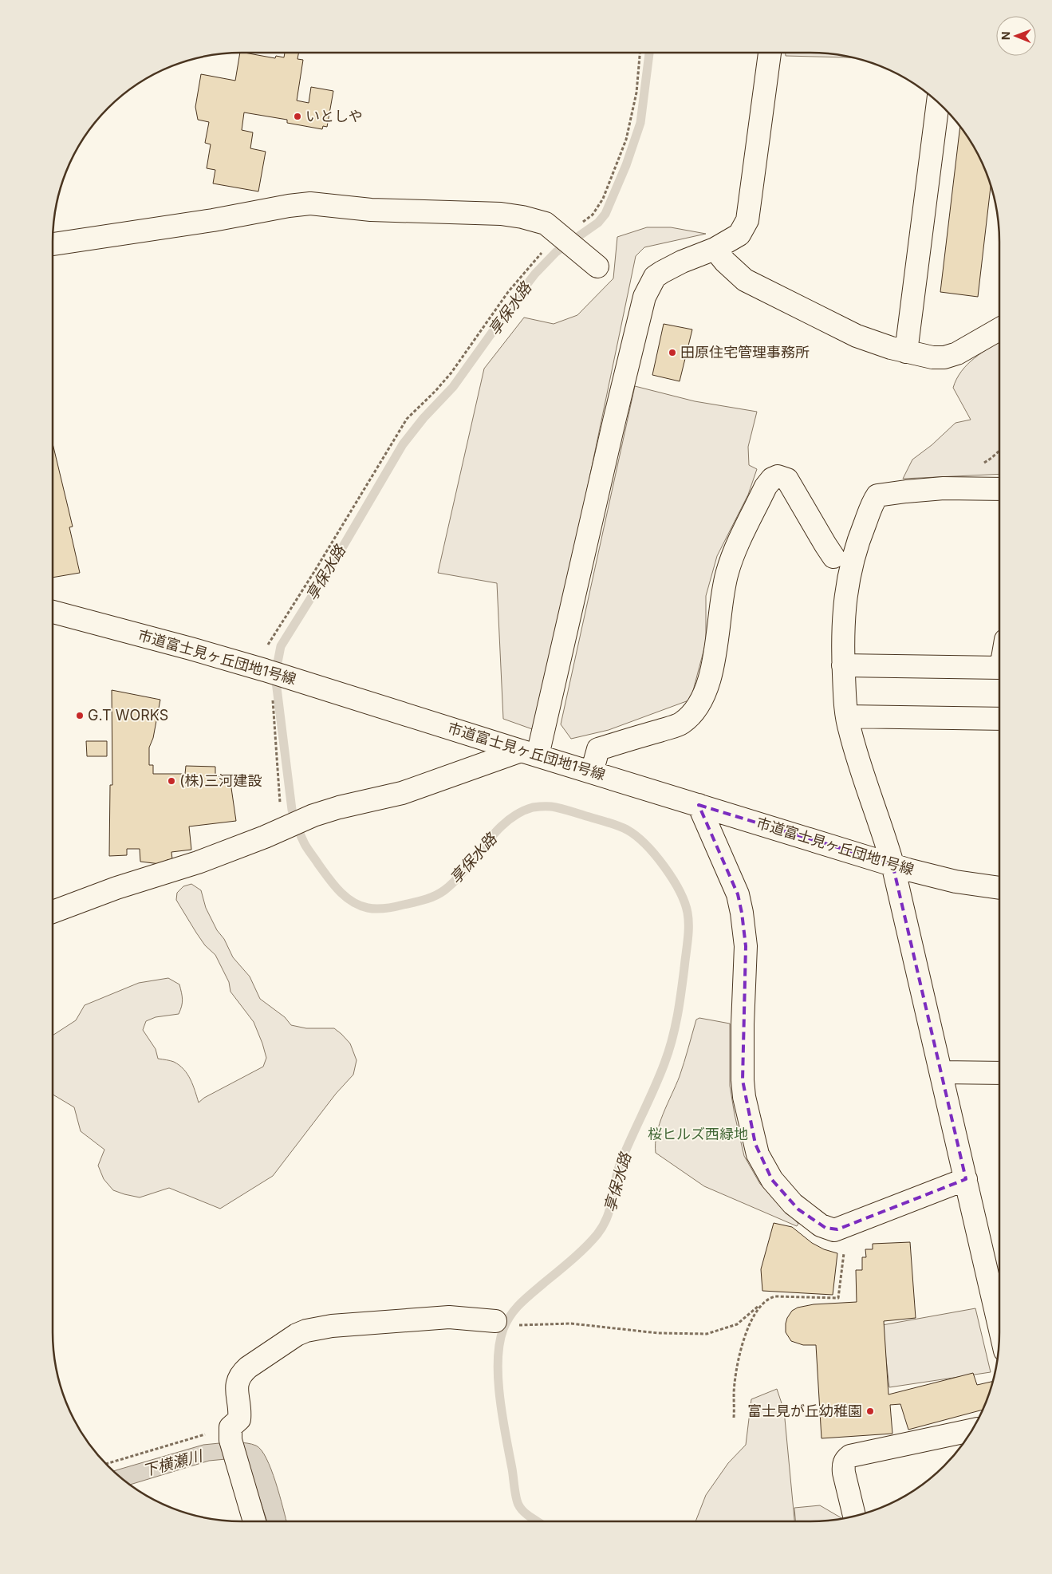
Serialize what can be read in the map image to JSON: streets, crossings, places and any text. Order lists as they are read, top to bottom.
{
  "streets": {
    "street": ["市道富士見ヶ丘団地1号線"]
  },
  "water": ["享保水路", "下横瀬川"],
  "parks": ["桜ヒルズ西緑地"],
  "places": [
    "いとしや",
    "田原住宅管理事務所",
    "G.T WORKS",
    "(株)三河建設",
    "富士見が丘幼稚園"
  ],
  "north": "left"
}
